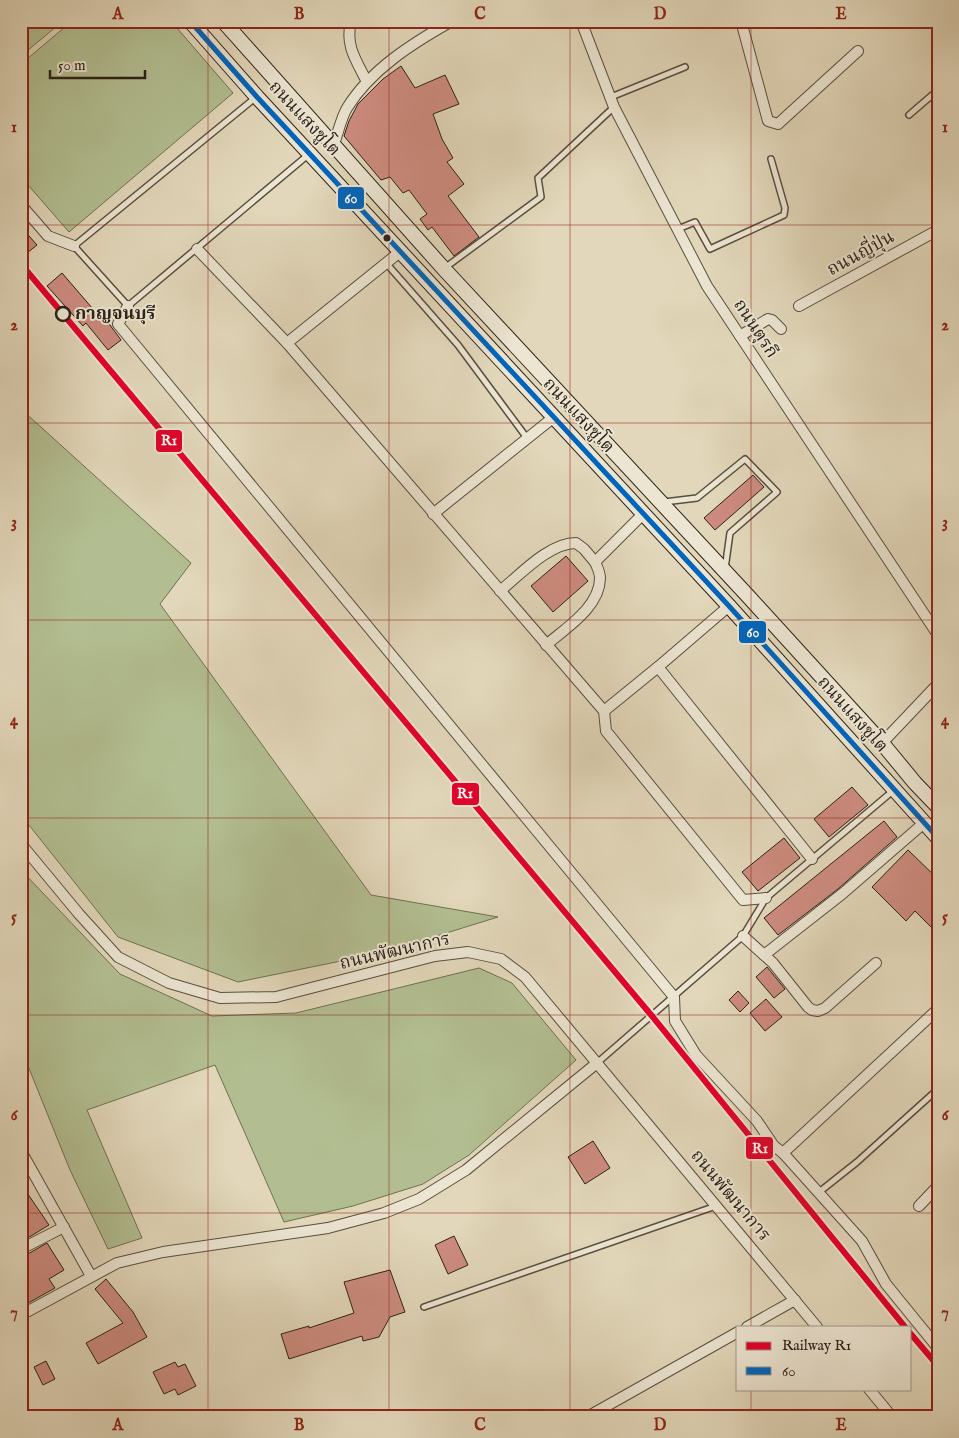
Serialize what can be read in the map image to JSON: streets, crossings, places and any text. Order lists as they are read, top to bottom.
{
  "streets": {
    "main road": ["ถนนแสงชูโต"],
    "street": ["ถนนญี่ปุ่น", "ถนนตุรกี", "ถนนพัฒนาการ"]
  },
  "places": ["กาญจนบุรี"],
  "lines": ["transit line 60", "rail line R1"],
  "legend": ["Railway R1", "60"],
  "scale_bar": "50 m",
  "grid": {
    "columns": [
      "A",
      "B",
      "C",
      "D",
      "E"
    ],
    "rows": [
      "1",
      "2",
      "3",
      "4",
      "5",
      "6",
      "7"
    ]
  }
}
